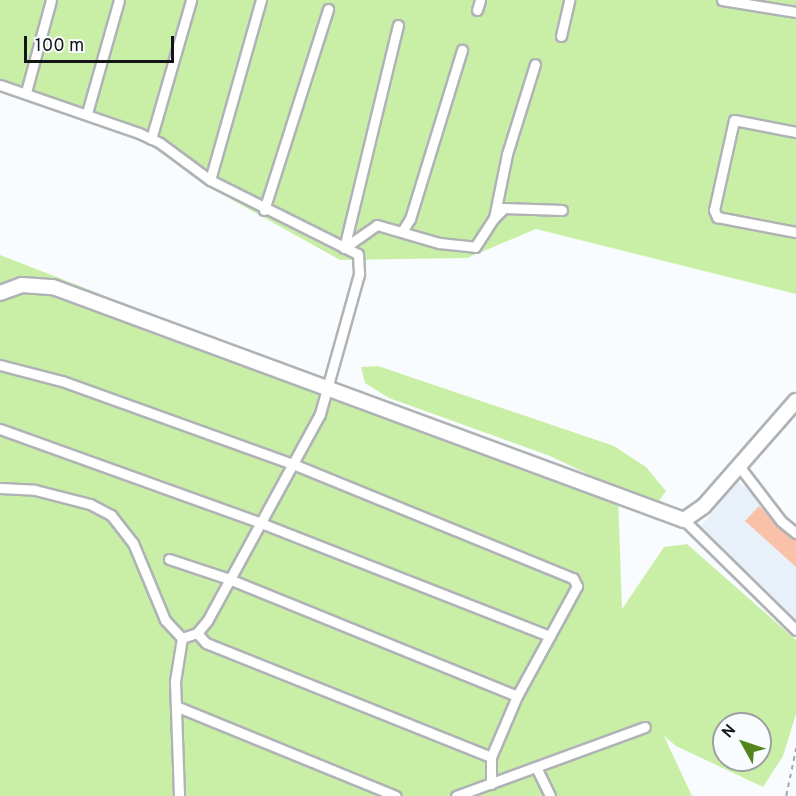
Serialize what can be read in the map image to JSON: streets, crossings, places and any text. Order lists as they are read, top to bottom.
{
  "scale_bar": "100 m",
  "north": "top left"
}
